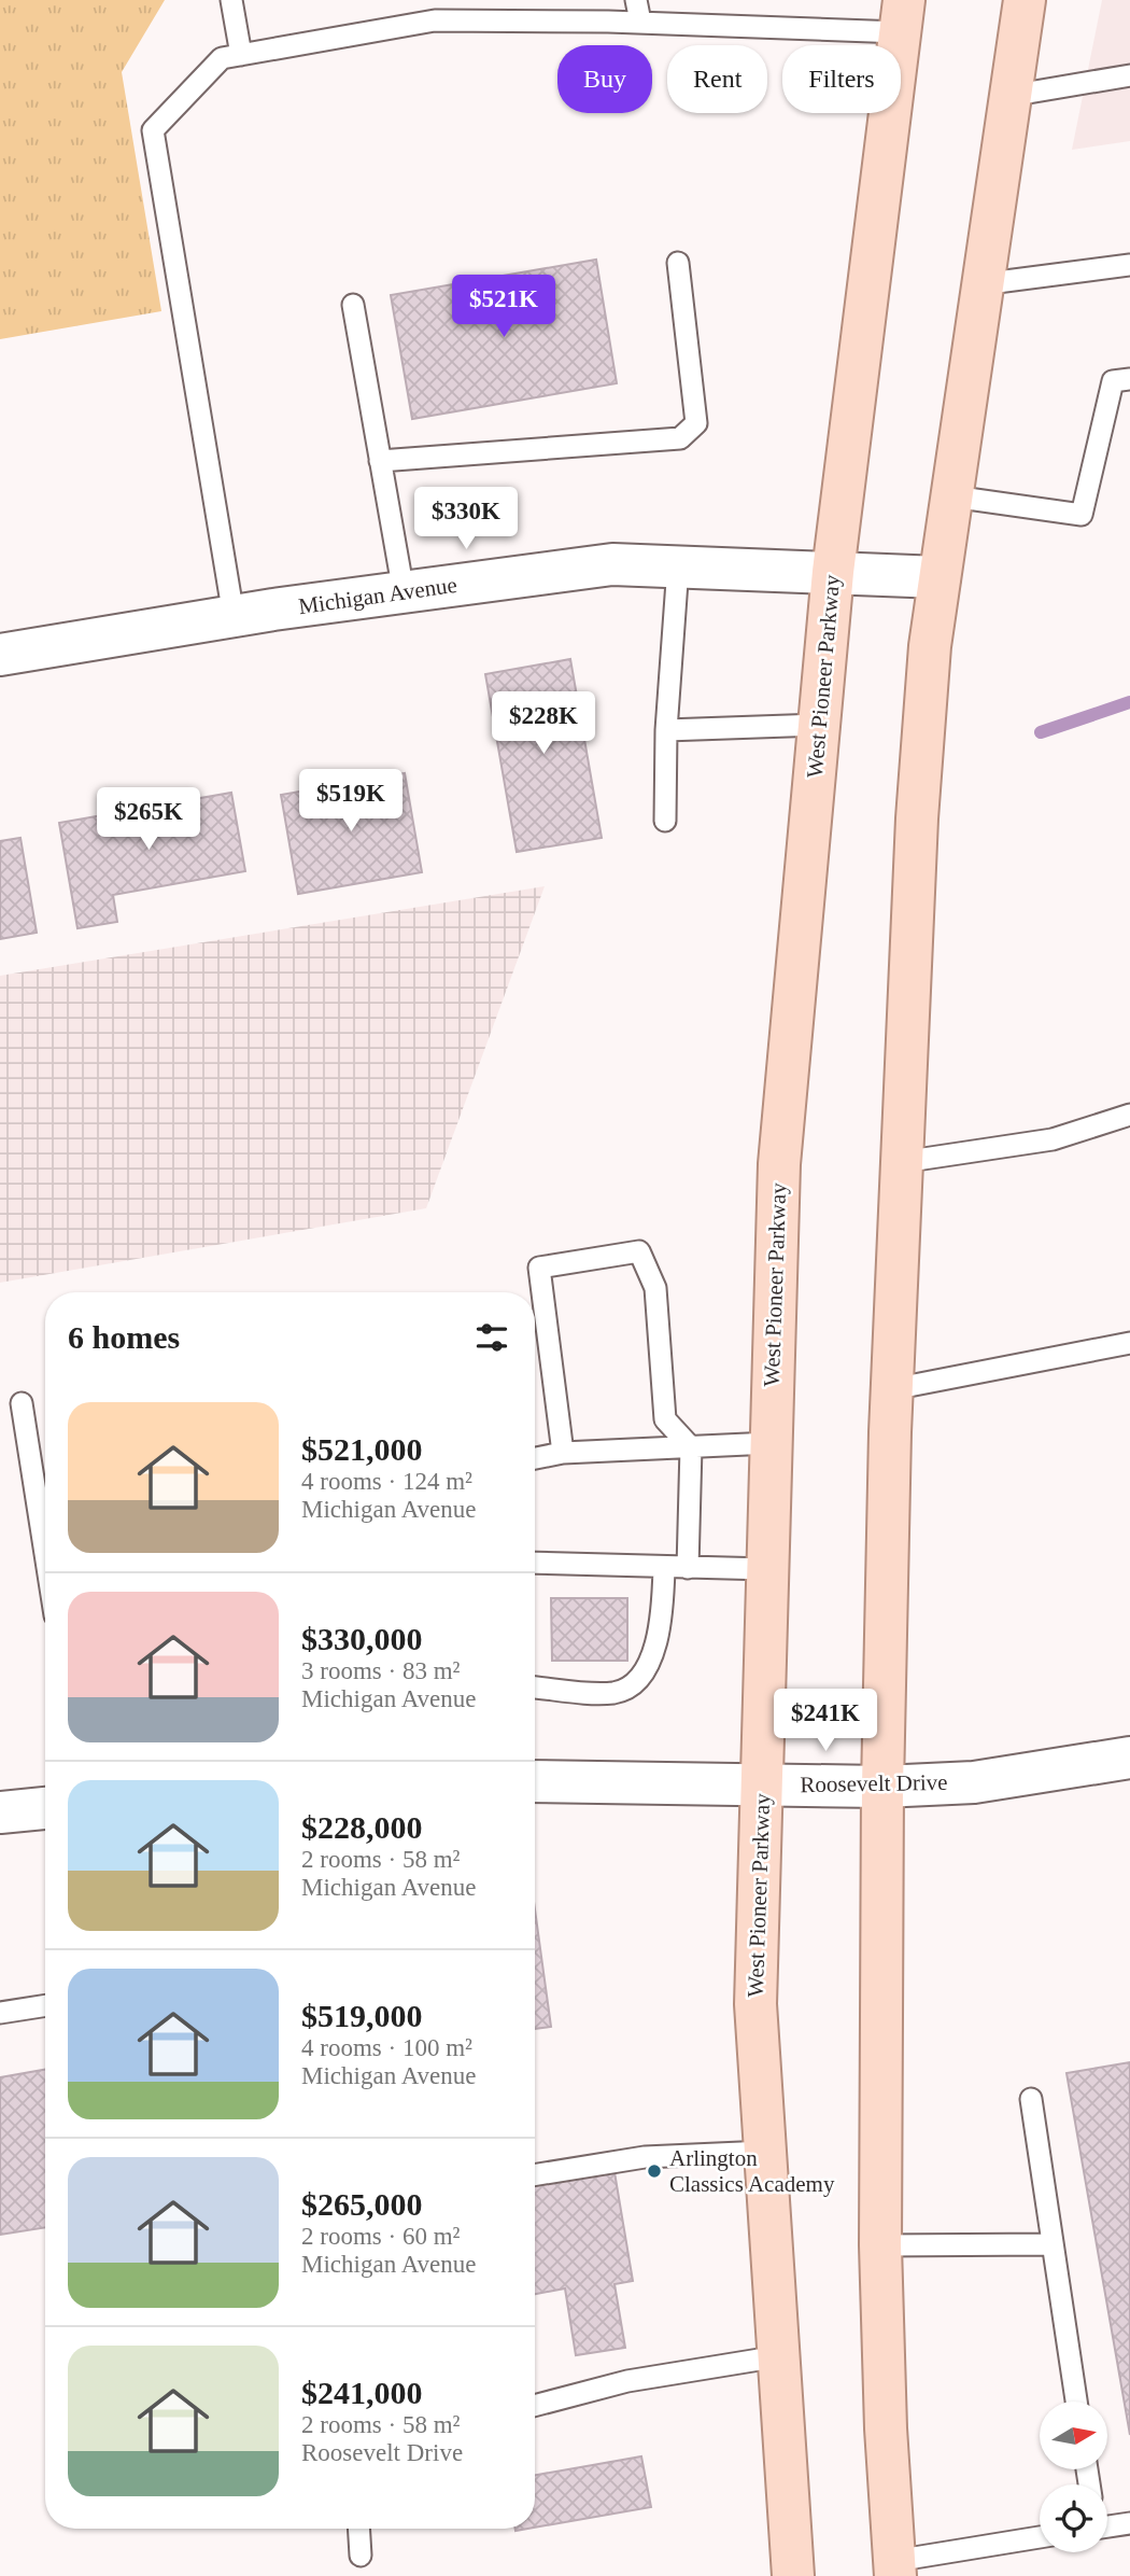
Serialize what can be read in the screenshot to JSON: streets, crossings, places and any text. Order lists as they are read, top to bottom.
{
  "streets": {
    "main road": ["West Pioneer Parkway"],
    "street": ["Michigan Avenue", "Roosevelt Drive"]
  },
  "crossings": [
    ["Michigan Avenue", "West Pioneer Parkway"],
    ["West Pioneer Parkway", "Roosevelt Drive"]
  ],
  "places": ["Arlington Classics Academy"],
  "north": "right",
  "page": {
    "chip": ["Buy", "Rent", "Filters"],
    "price": [
      "$521K",
      "$330K",
      "$228K",
      "$519K",
      "$265K",
      "$241K"
    ],
    "heading": "6 homes",
    "list": [
      {
        "name": "$521,000",
        "note": "4 rooms · 124 m² · Michigan Avenue"
      },
      {
        "name": "$330,000",
        "note": "3 rooms · 83 m² · Michigan Avenue"
      },
      {
        "name": "$228,000",
        "note": "2 rooms · 58 m² · Michigan Avenue"
      },
      {
        "name": "$519,000",
        "note": "4 rooms · 100 m² · Michigan Avenue"
      },
      {
        "name": "$265,000",
        "note": "2 rooms · 60 m² · Michigan Avenue"
      },
      {
        "name": "$241,000",
        "note": "2 rooms · 58 m² · Roosevelt Drive"
      }
    ]
  }
}
